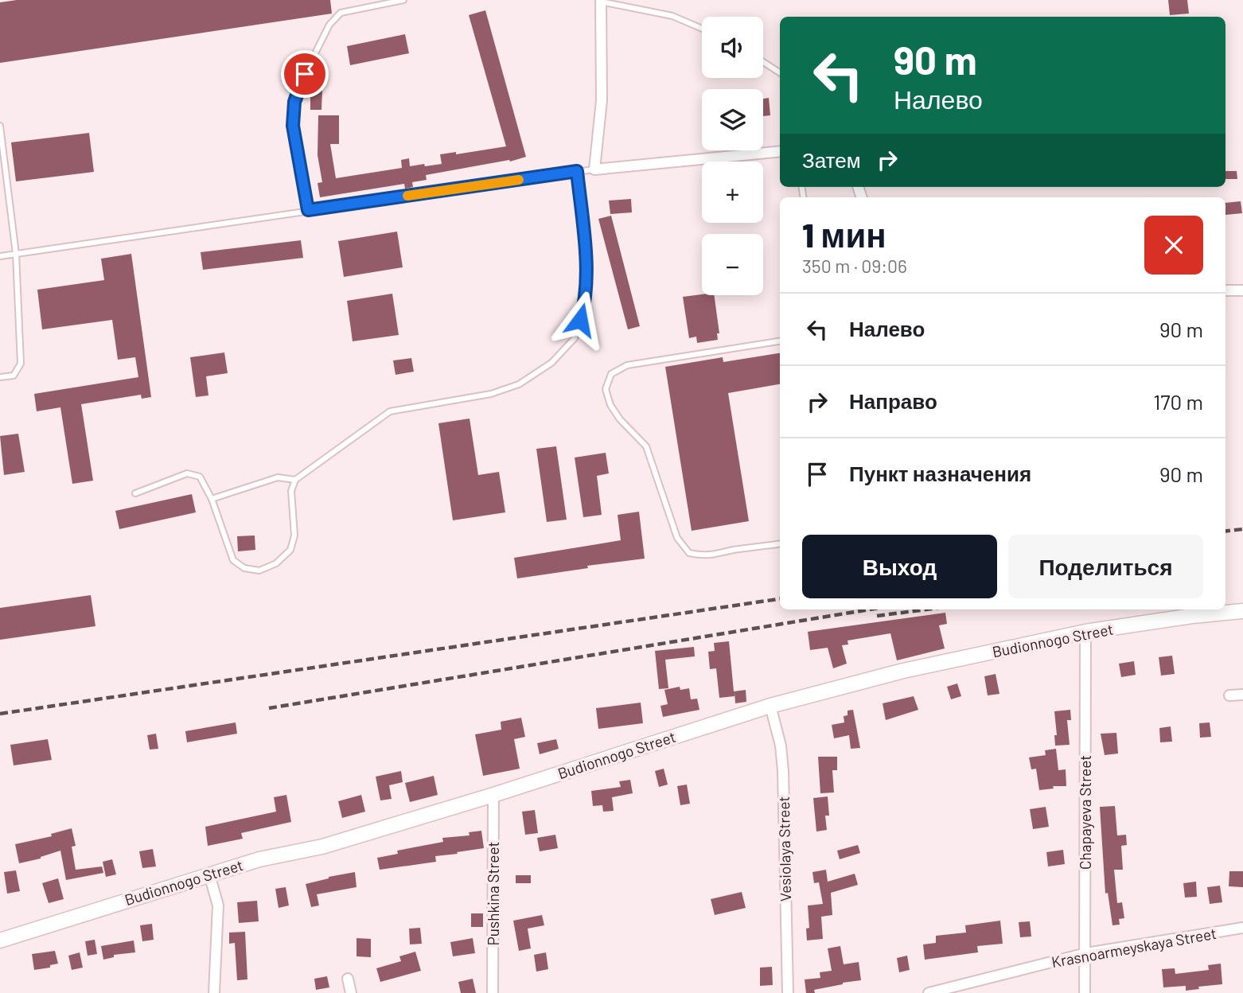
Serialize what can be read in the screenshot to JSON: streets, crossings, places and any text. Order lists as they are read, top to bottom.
{
  "streets": {
    "street": [
      "Budionnogo Street",
      "Chapayeva Street",
      "Vesiolaya Street",
      "Pushkina Street",
      "Krasnoarmeyskaya Street"
    ]
  },
  "crossings": [
    ["Budionnogo Street", "Chapayeva Street"],
    ["Budionnogo Street", "Vesiolaya Street"],
    ["Budionnogo Street", "Pushkina Street"],
    ["Chapayeva Street", "Krasnoarmeyskaya Street"]
  ],
  "page": {
    "map_buttons": ["+", "−"],
    "turn": ["90 m", "Налево"],
    "then": "Затем",
    "heading": ["1 мин", "350 m · 09:06"],
    "list": [
      {
        "name": "Налево",
        "value": "90 m"
      },
      {
        "name": "Направо",
        "value": "170 m"
      },
      {
        "name": "Пункт назначения",
        "value": "90 m"
      }
    ],
    "buttons": ["Выход", "Поделиться"]
  }
}
